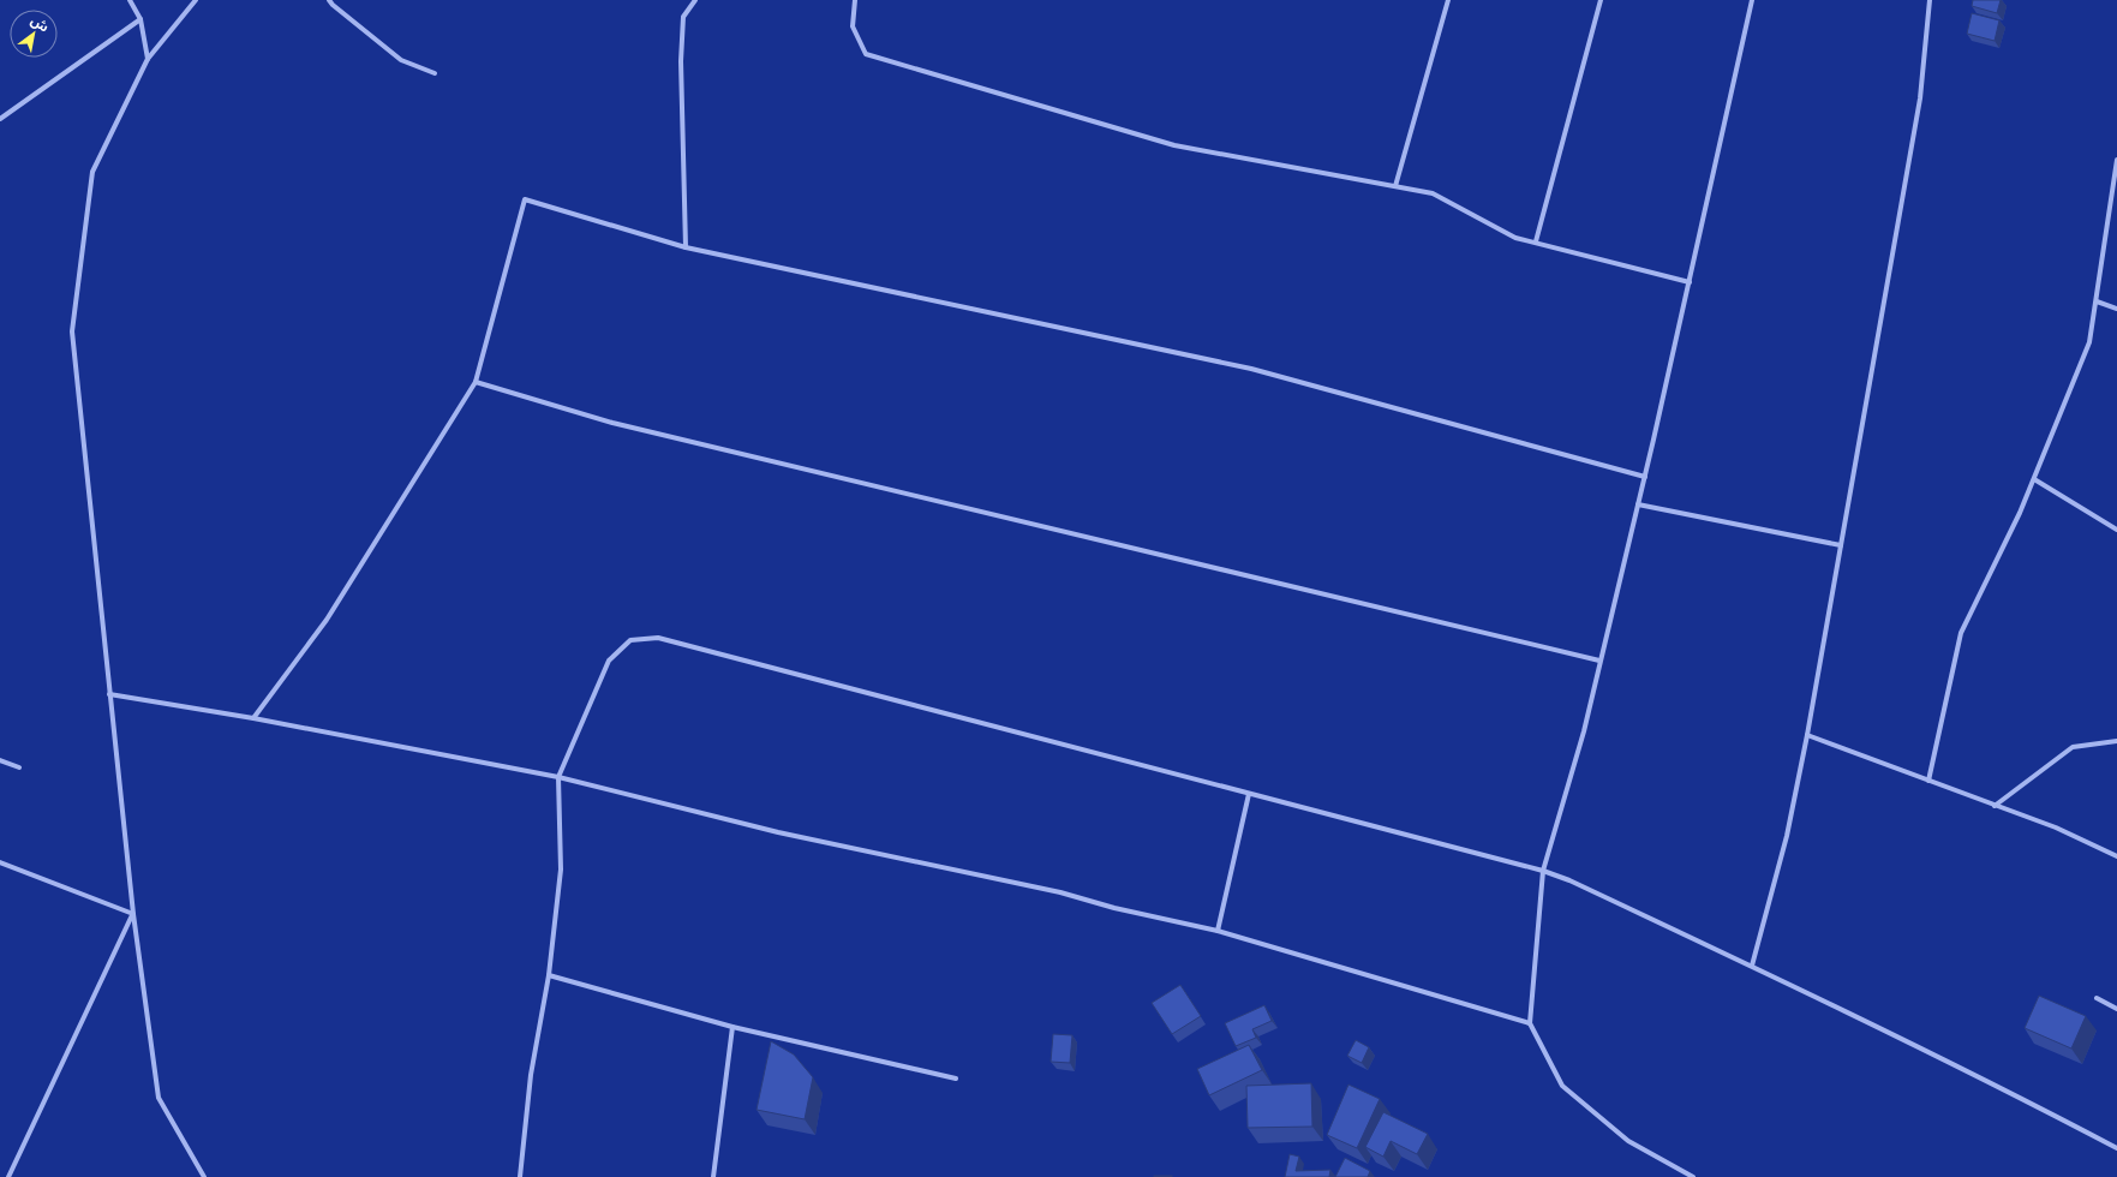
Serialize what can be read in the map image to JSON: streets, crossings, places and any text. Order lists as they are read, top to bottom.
{
  "north": "top right"
}
